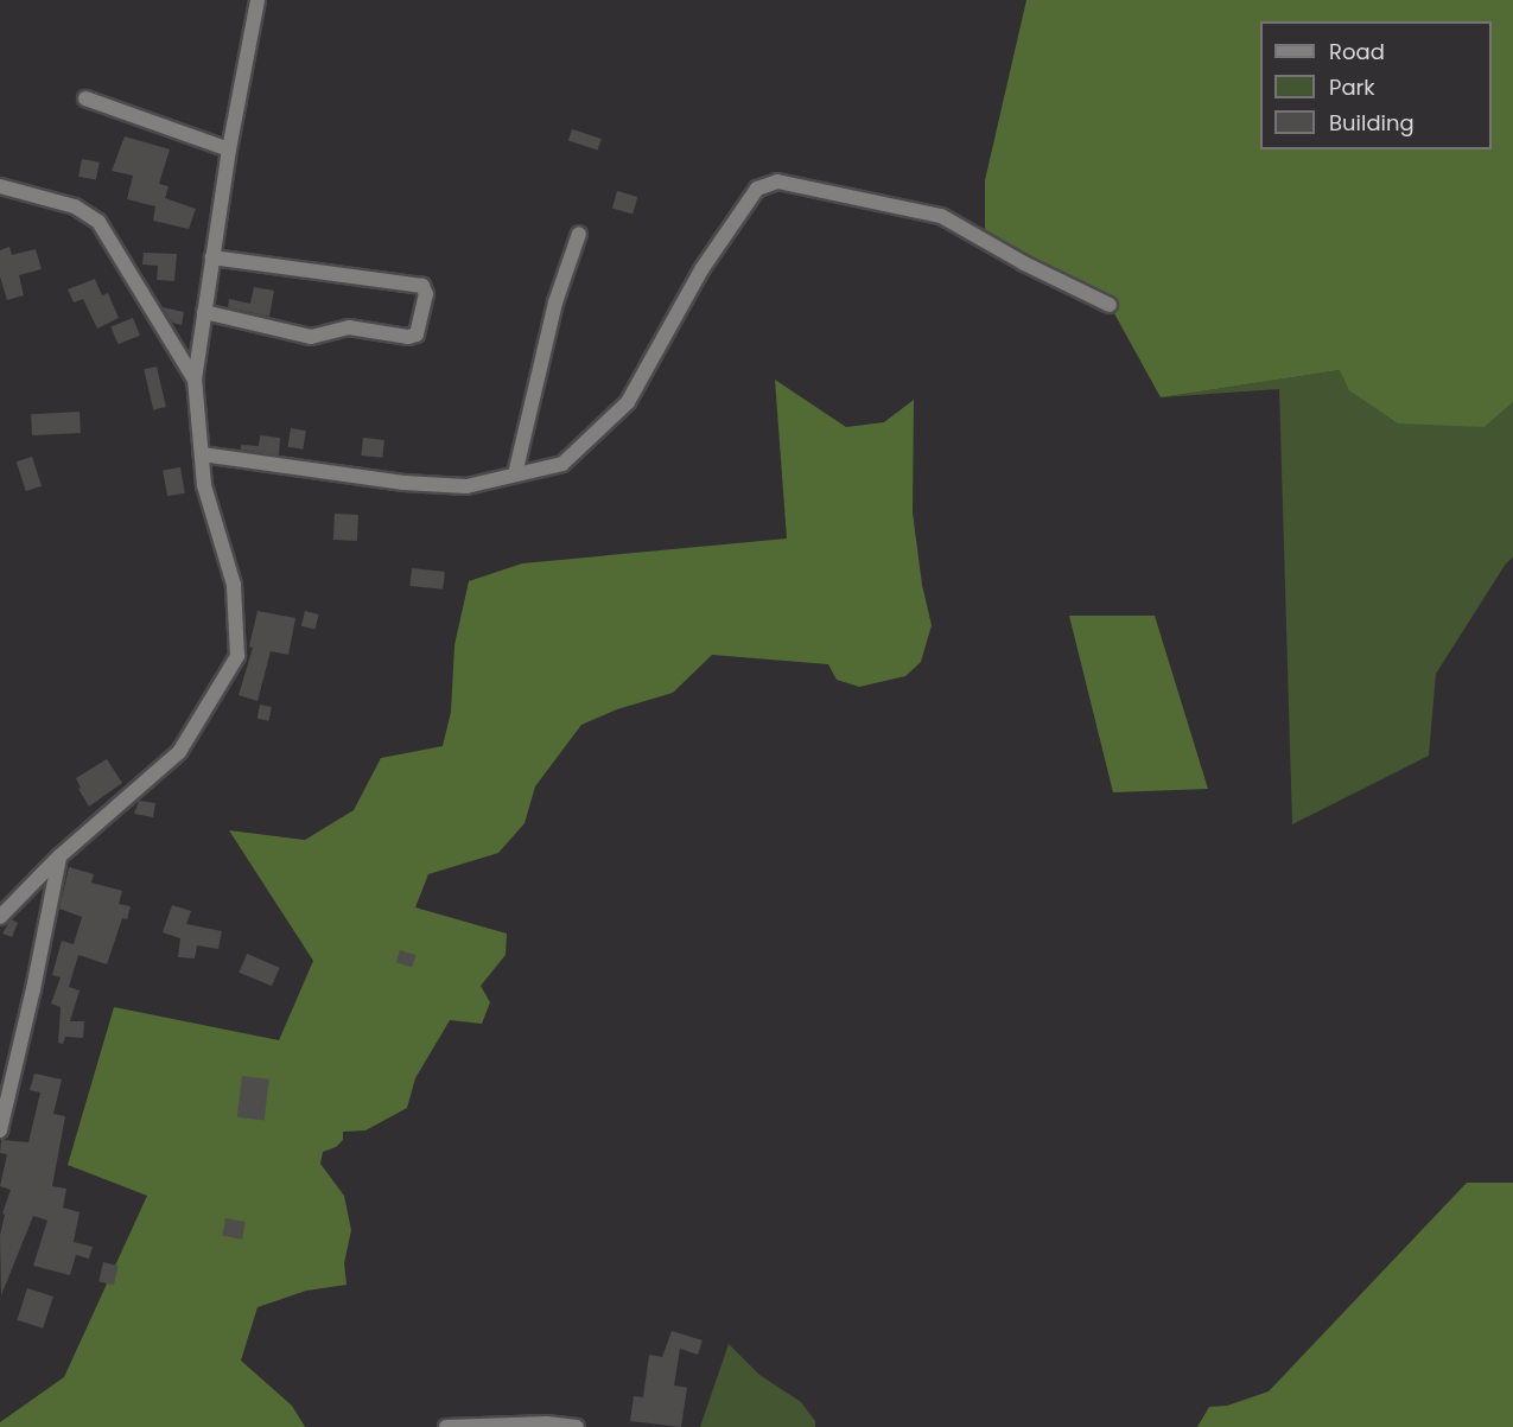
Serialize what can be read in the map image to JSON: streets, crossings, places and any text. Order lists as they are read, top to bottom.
{
  "legend": ["Road", "Park", "Building"]
}
